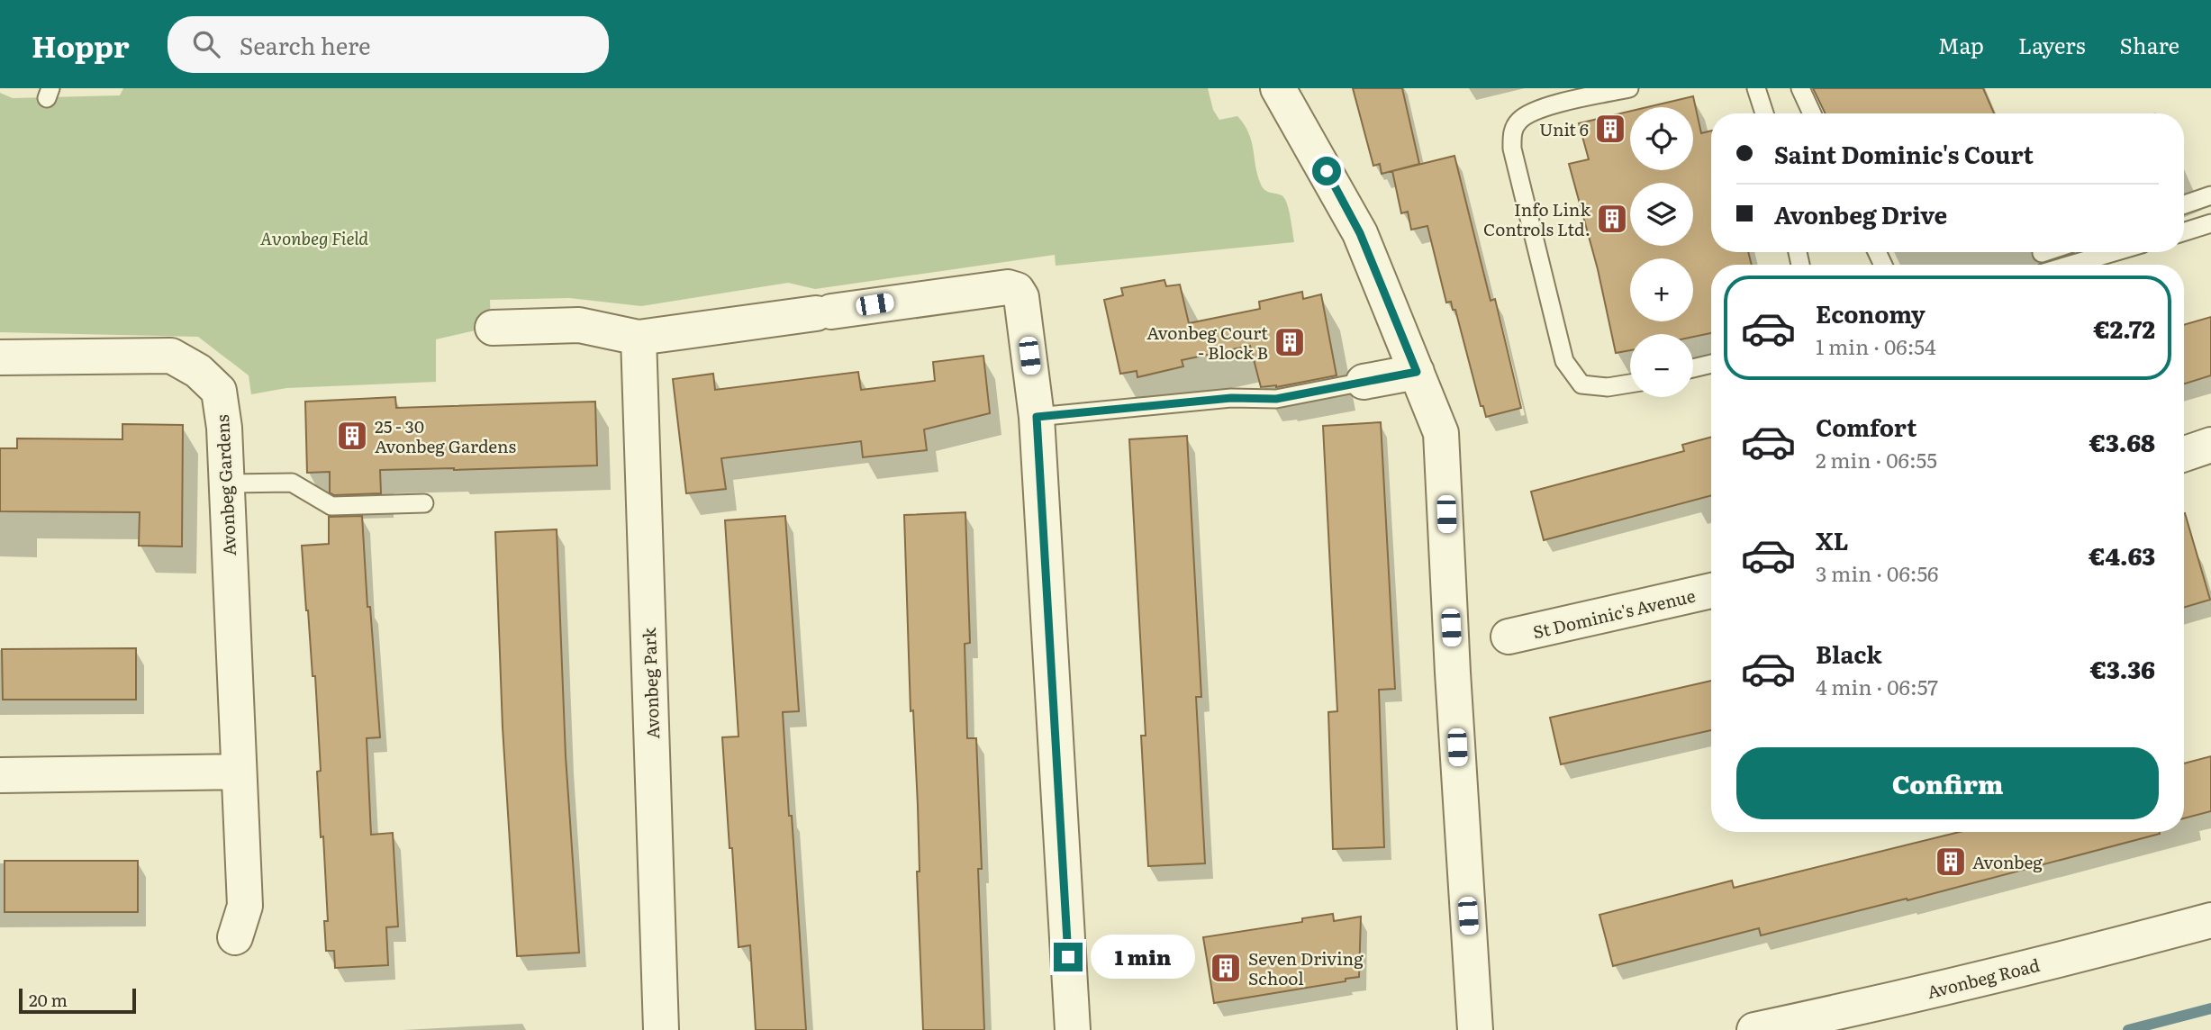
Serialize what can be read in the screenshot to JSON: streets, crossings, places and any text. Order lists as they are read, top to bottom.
{
  "streets": {
    "street": [
      "Avonbeg Gardens",
      "St Dominic's Avenue",
      "Avonbeg Park",
      "Avonbeg Road"
    ]
  },
  "parks": ["Avonbeg Field"],
  "places": {
    "building": [
      "Unit 6",
      "Info Link Controls Ltd.",
      "Avonbeg Court - Block B",
      "25 - 30 Avonbeg Gardens",
      "Avonbeg",
      "Seven Driving School"
    ]
  },
  "scale_bar": "20 m",
  "page": {
    "header": "Hoppr",
    "search": "Search here",
    "nav": ["Map", "Layers", "Share"],
    "map_buttons": ["+", "−"],
    "banner": ["Saint Dominic's Court", "Avonbeg Drive"],
    "list": [
      {
        "name": "Economy",
        "note": "1 min · 06:54",
        "value": "€2.72"
      },
      {
        "name": "Comfort",
        "note": "2 min · 06:55",
        "value": "€3.68"
      },
      {
        "name": "XL",
        "note": "3 min · 06:56",
        "value": "€4.63"
      },
      {
        "name": "Black",
        "note": "4 min · 06:57",
        "value": "€3.36"
      }
    ],
    "buttons": "Confirm",
    "bubble": "1 min",
    "scale": "20 m"
  }
}
